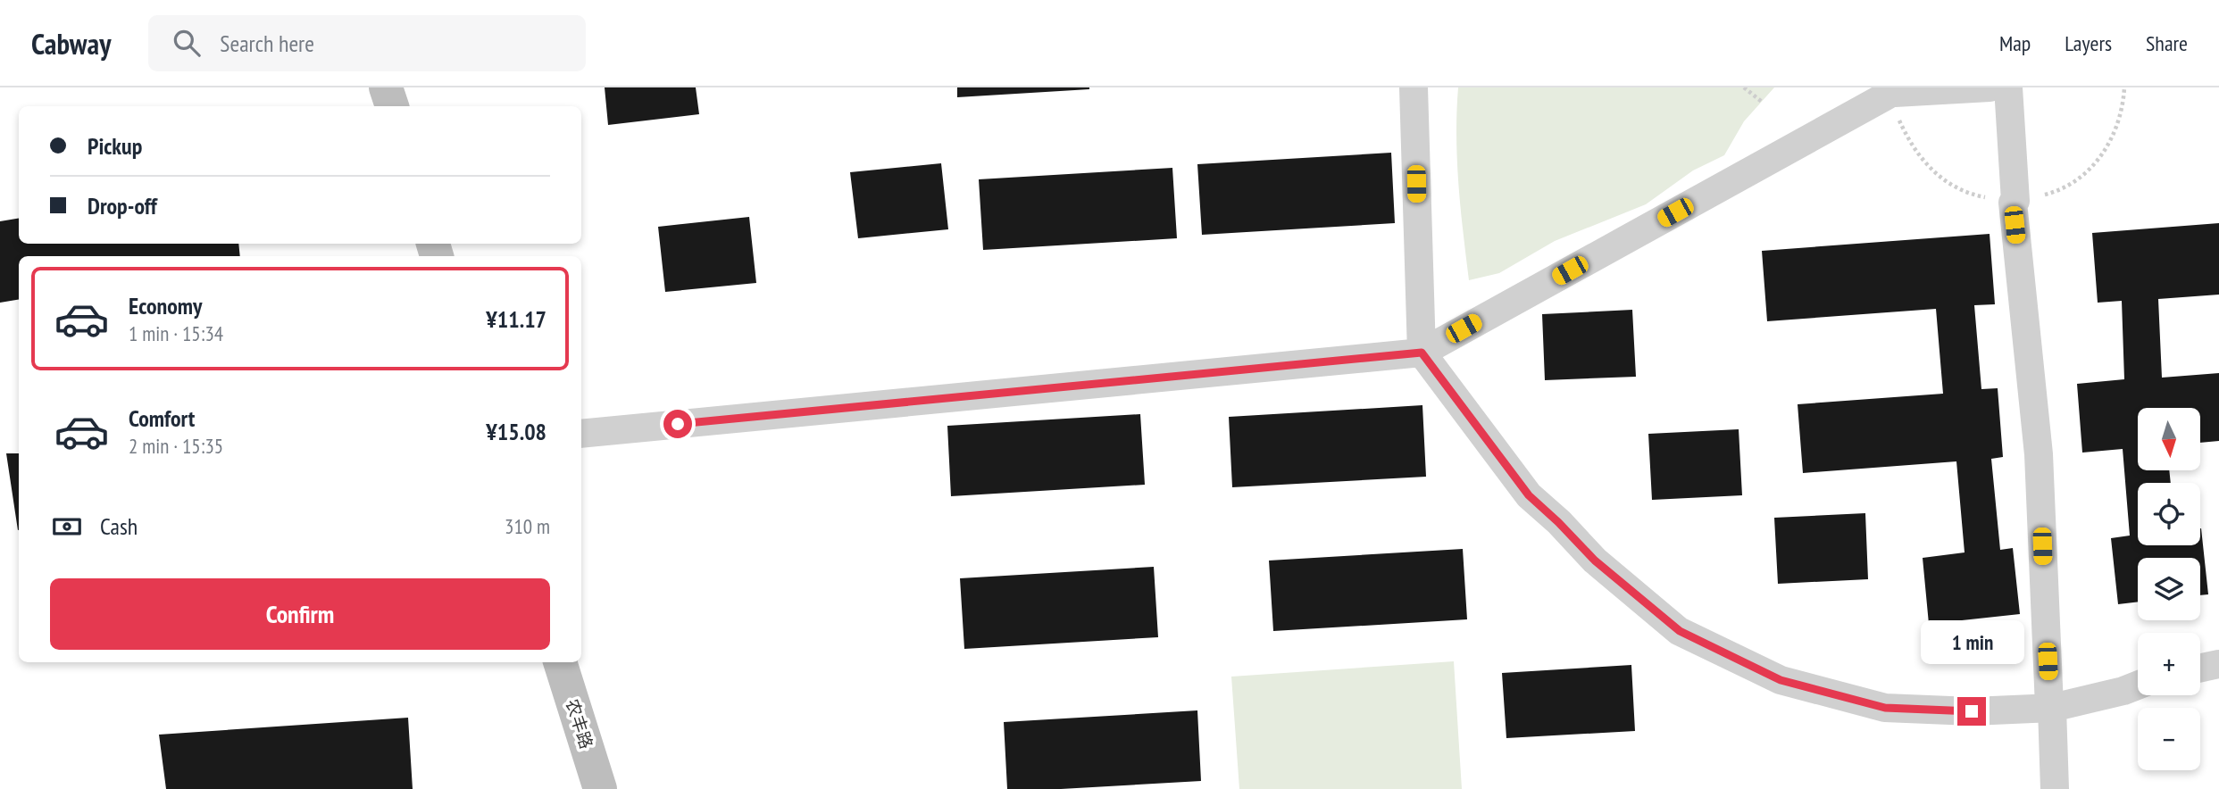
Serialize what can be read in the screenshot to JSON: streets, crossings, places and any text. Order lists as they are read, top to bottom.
{
  "streets": {
    "main road": ["农丰路"]
  },
  "north": "bottom",
  "page": {
    "header": "Cabway",
    "search": "Search here",
    "nav": ["Map", "Layers", "Share"],
    "banner": ["Pickup", "Drop-off"],
    "list": [
      {
        "name": "Economy",
        "note": "1 min · 15:34",
        "value": "¥11.17"
      },
      {
        "name": "Comfort",
        "note": "2 min · 15:35",
        "value": "¥15.08"
      }
    ],
    "map_buttons": ["+", "−"],
    "pay": ["Cash", "310 m"],
    "buttons": "Confirm",
    "bubble": "1 min"
  }
}
